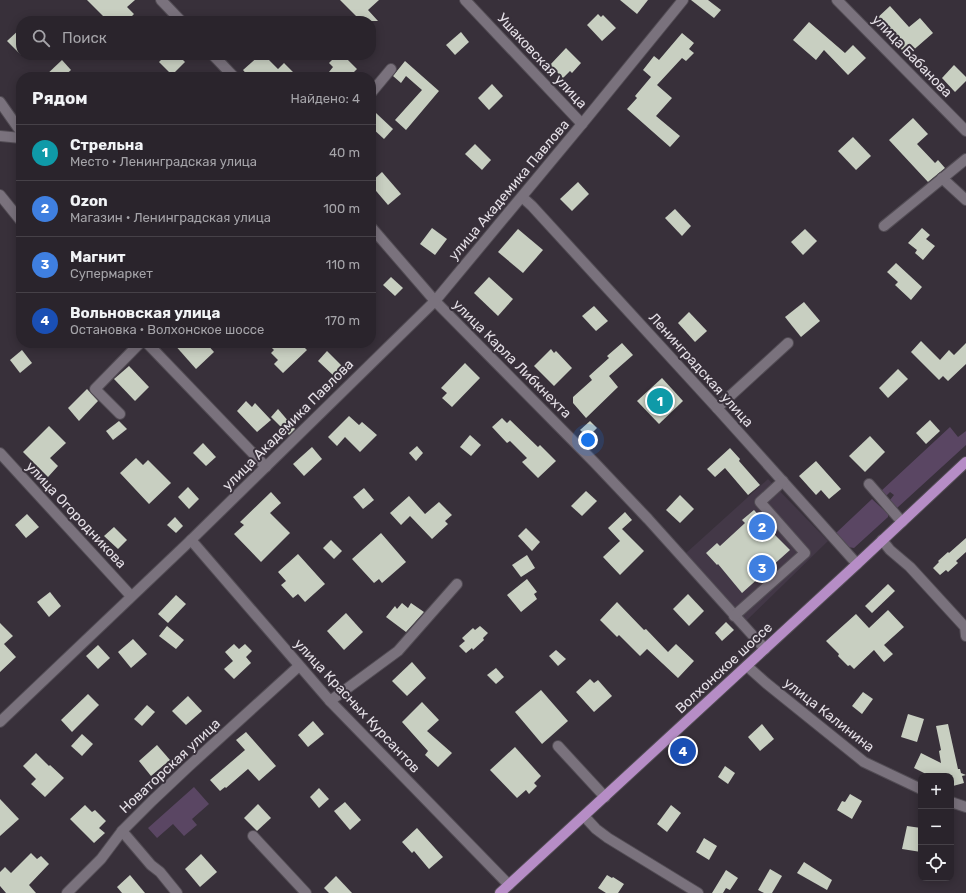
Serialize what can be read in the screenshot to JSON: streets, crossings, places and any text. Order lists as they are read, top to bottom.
{
  "streets": {
    "main road": ["Волхонское шоссе"],
    "street": [
      "улица Бабанова",
      "Ушаковская улица",
      "улица Академика Павлова",
      "улица Карла Либкнехта",
      "Ленинградская улица",
      "улица Огородникова",
      "улица Красных Курсантов",
      "улица Калинина",
      "Новаторская улица"
    ]
  },
  "crossings": [
    ["Ушаковская улица", "улица Академика Павлова"],
    ["улица Академика Павлова", "улица Карла Либкнехта"],
    ["улица Академика Павлова", "Ленинградская улица"],
    ["улица Академика Павлова", "улица Огородникова"],
    ["улица Академика Павлова", "улица Красных Курсантов"],
    ["улица Карла Либкнехта", "Волхонское шоссе"],
    ["Ленинградская улица", "Волхонское шоссе"],
    ["Волхонское шоссе", "улица Красных Курсантов"],
    ["Волхонское шоссе", "улица Калинина"],
    ["улица Красных Курсантов", "Новаторская улица"]
  ],
  "page": {
    "search": "Поиск",
    "heading": ["Рядом", "Найдено: 4"],
    "list": [
      {
        "mark": "1",
        "name": "Стрельна",
        "note": "Место · Ленинградская улица",
        "value": "40 m"
      },
      {
        "mark": "2",
        "name": "Ozon",
        "note": "Магазин · Ленинградская улица",
        "value": "100 m"
      },
      {
        "mark": "3",
        "name": "Магнит",
        "note": "Супермаркет",
        "value": "110 m"
      },
      {
        "mark": "4",
        "name": "Вольновская улица",
        "note": "Остановка · Волхонское шоссе",
        "value": "170 m"
      }
    ],
    "pins": [
      "1",
      "2",
      "3",
      "4"
    ],
    "map_buttons": ["+", "−"]
  }
}
